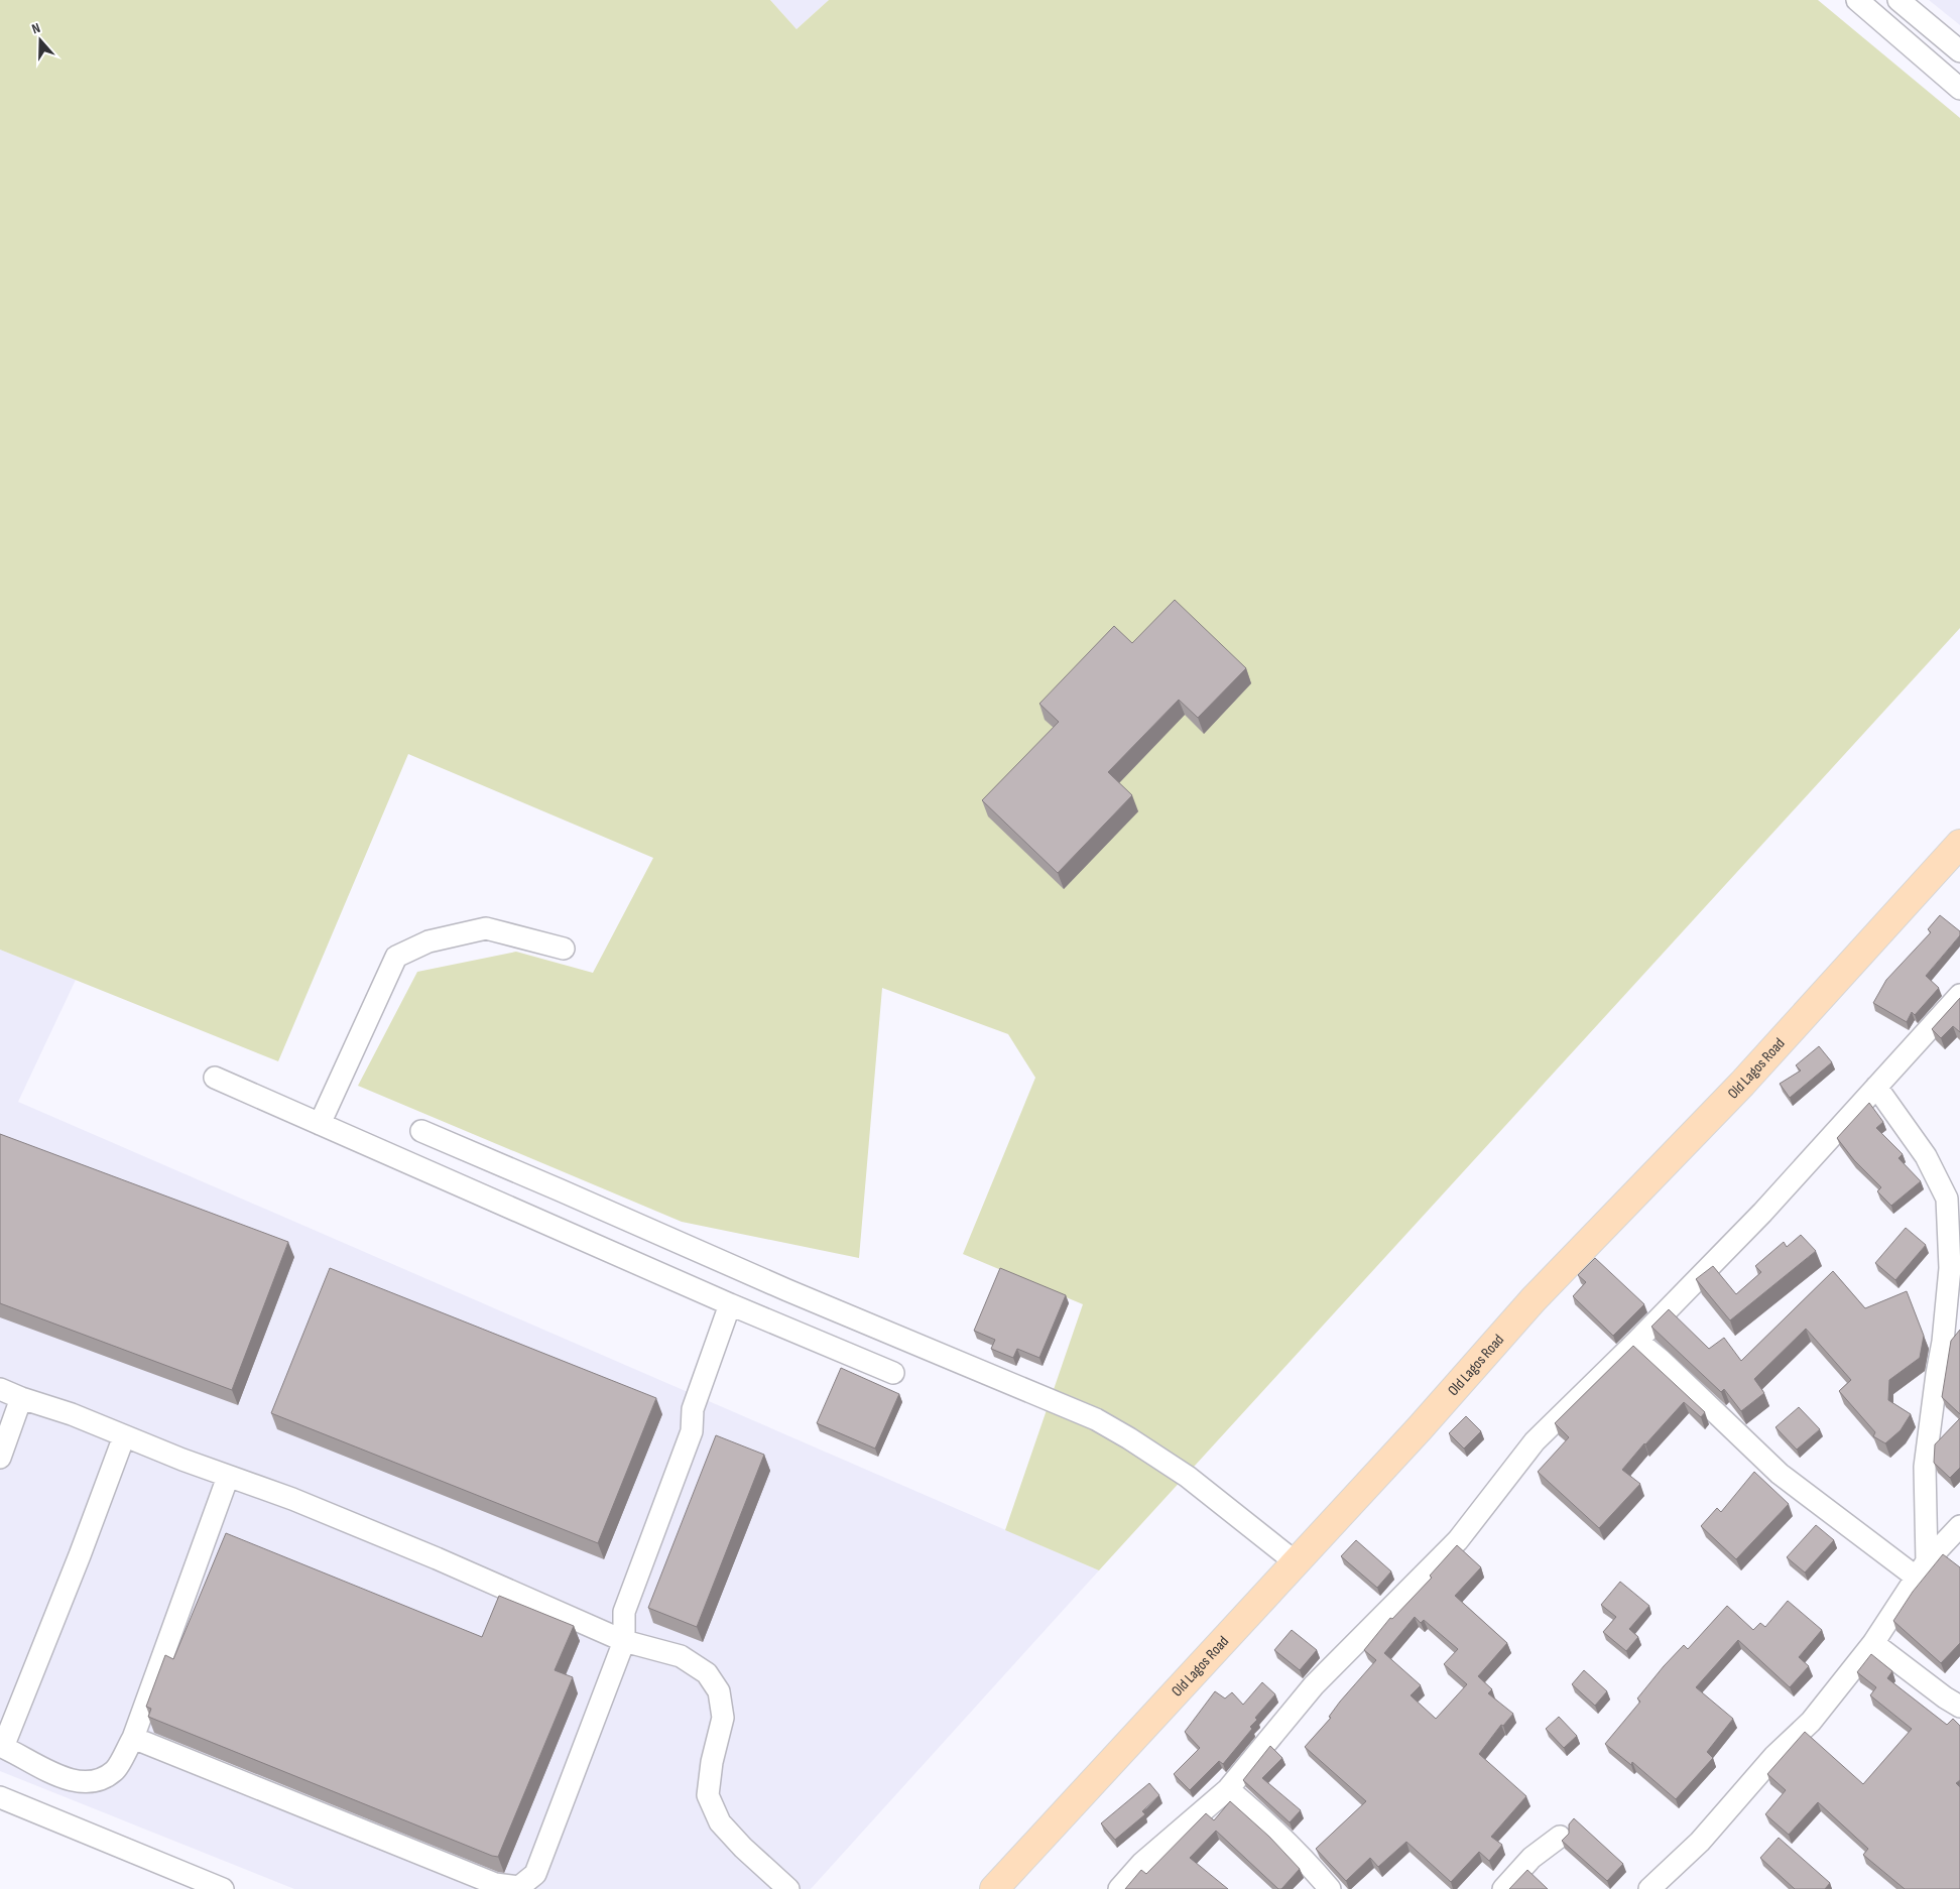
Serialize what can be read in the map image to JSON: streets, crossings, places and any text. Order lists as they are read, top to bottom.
{
  "streets": {
    "main road": ["Old Lagos Road"]
  },
  "north": "top"
}
